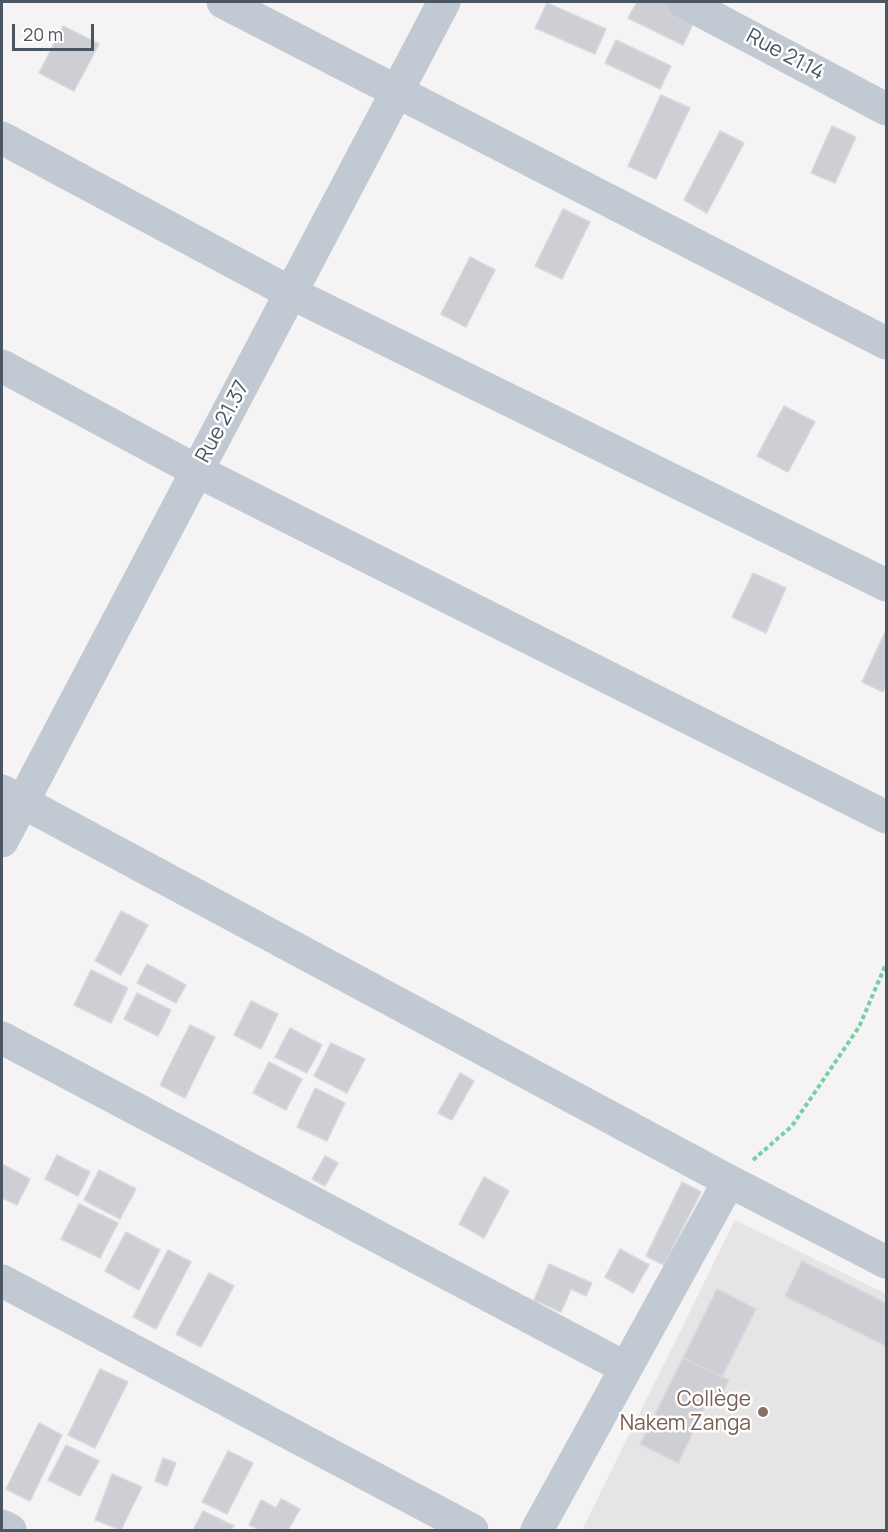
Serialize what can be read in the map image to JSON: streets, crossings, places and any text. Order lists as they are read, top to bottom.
{
  "streets": {
    "street": ["Rue 21.14", "Rue 21.37"]
  },
  "places": ["Collège Nakem Zanga"],
  "scale_bar": "20 m"
}
